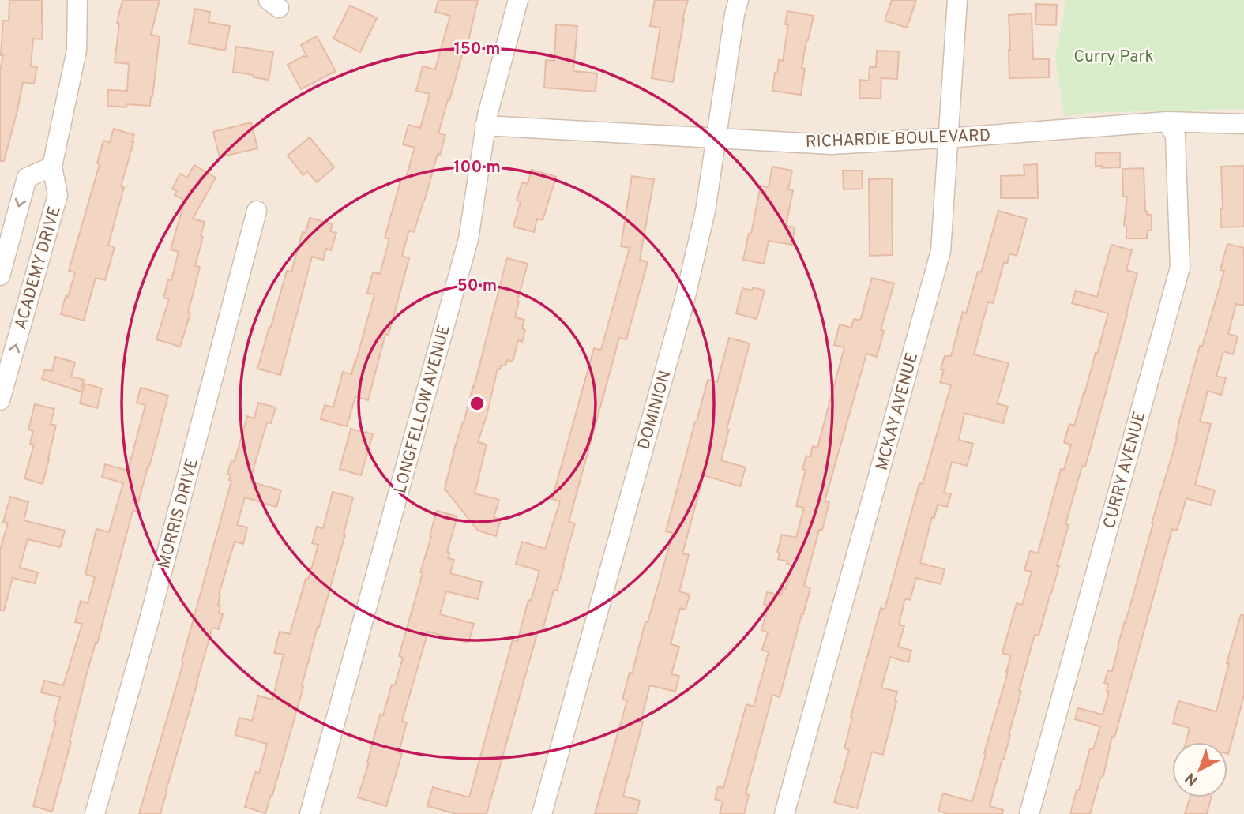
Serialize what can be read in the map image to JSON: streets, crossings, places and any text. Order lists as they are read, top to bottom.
{
  "streets": {
    "street": [
      "RICHARDIE BOULEVARD",
      "ACADEMY DRIVE",
      "LONGFELLOW AVENUE",
      "DOMINION",
      "MCKAY AVENUE",
      "CURRY AVENUE",
      "MORRIS DRIVE"
    ]
  },
  "crossings": [
    ["RICHARDIE BOULEVARD", "LONGFELLOW AVENUE"],
    ["RICHARDIE BOULEVARD", "DOMINION"],
    ["RICHARDIE BOULEVARD", "MCKAY AVENUE"],
    ["RICHARDIE BOULEVARD", "CURRY AVENUE"]
  ],
  "parks": ["Curry Park"],
  "north": "bottom left",
  "rings": ["150 m", "100 m", "50 m"]
}
